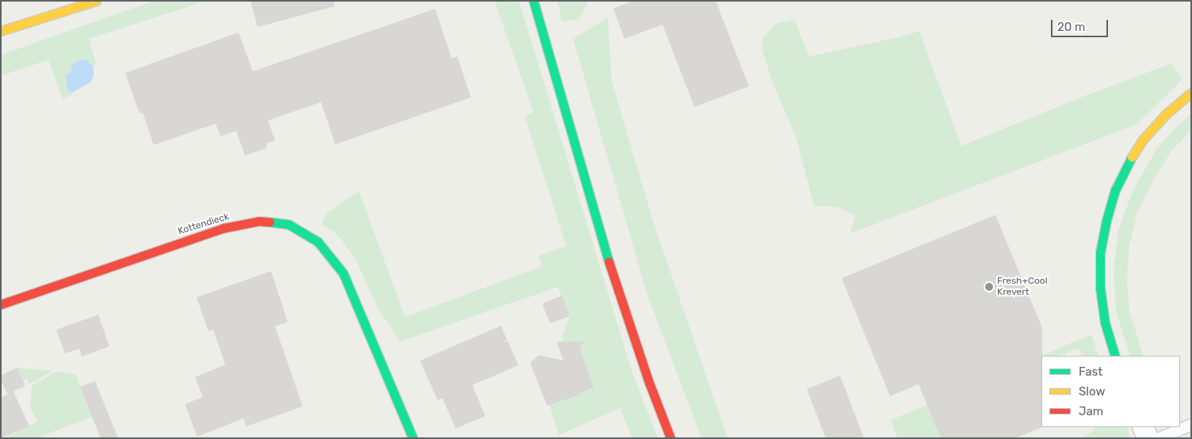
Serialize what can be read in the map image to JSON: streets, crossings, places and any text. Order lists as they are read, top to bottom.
{
  "streets": {
    "street": ["Kottendieck"]
  },
  "places": ["Fresh+Cool Krevert"],
  "legend": ["Fast", "Slow", "Jam"],
  "scale_bar": "20 m"
}
